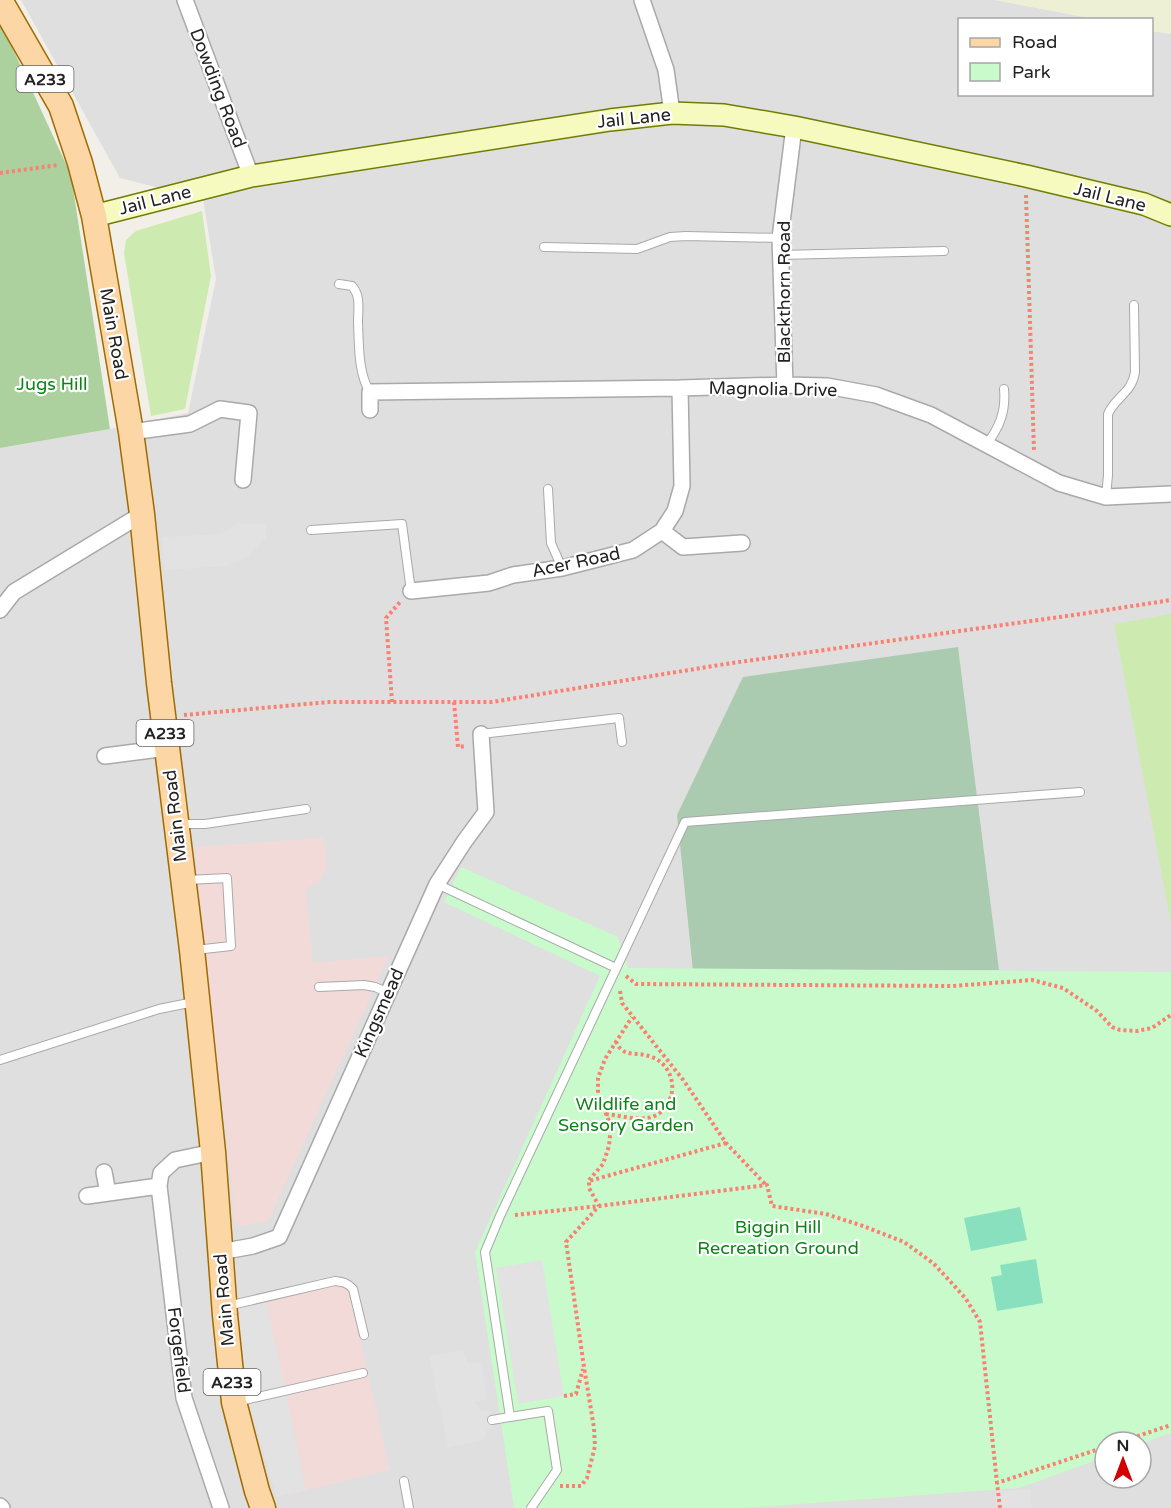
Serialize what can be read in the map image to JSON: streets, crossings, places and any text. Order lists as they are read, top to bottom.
{
  "streets": {
    "main road": ["A233", "Main Road"],
    "street": [
      "Dowding Road",
      "Jail Lane",
      "Blackthorn Road",
      "Magnolia Drive",
      "Acer Road",
      "Kingsmead",
      "Forgefield"
    ]
  },
  "crossings": [
    ["Dowding Road", "Jail Lane"],
    ["Jail Lane", "Blackthorn Road"],
    ["Jail Lane", "Main Road"],
    ["Blackthorn Road", "Magnolia Drive"],
    ["Main Road", "Kingsmead"],
    ["Magnolia Drive", "Acer Road"]
  ],
  "parks": ["Jugs Hill", "Wildlife and Sensory Garden", "Biggin Hill Recreation Ground"],
  "legend": ["Road", "Park"],
  "north": "top"
}
